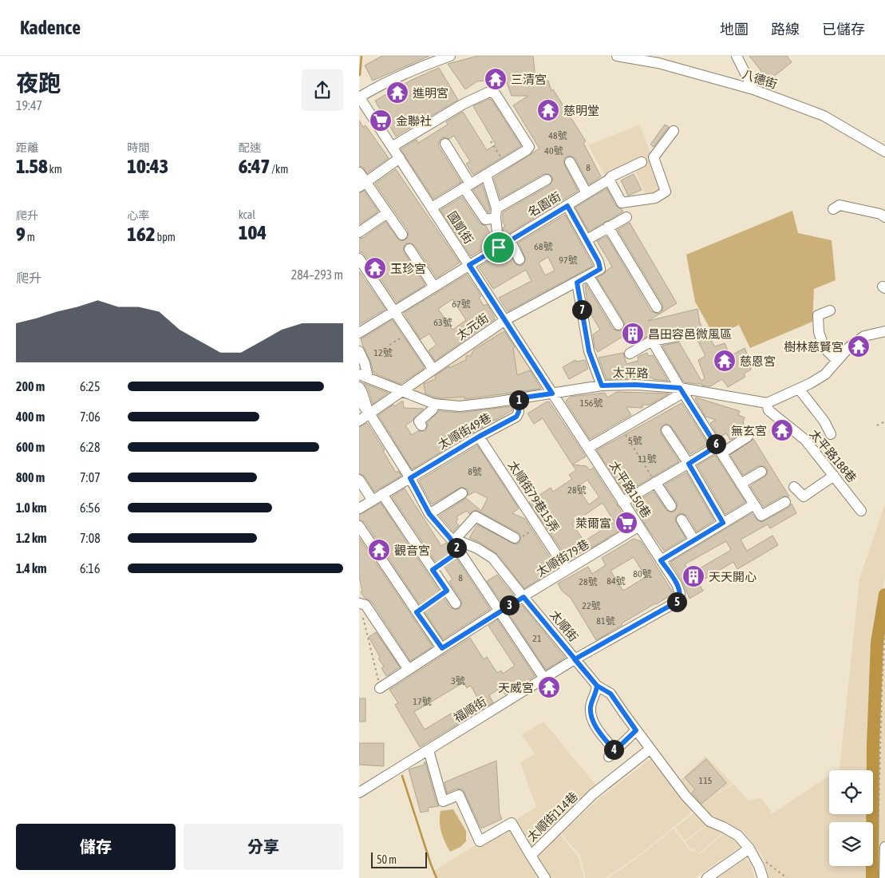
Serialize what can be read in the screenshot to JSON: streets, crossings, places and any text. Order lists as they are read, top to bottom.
{
  "streets": {
    "street": [
      "八德街",
      "名園街",
      "國凱街",
      "太元街",
      "太平路",
      "太順街49巷",
      "太平路188巷",
      "太平路150巷",
      "太順街79巷15弄",
      "太順街79巷",
      "太順街",
      "福順街",
      "太順街114巷"
    ]
  },
  "crossings": [
    ["名園街", "國凱街"],
    ["國凱街", "太元街"],
    ["國凱街", "太平路"],
    ["國凱街", "太平路150巷"],
    ["太元街", "太平路"],
    ["太元街", "太順街"],
    ["太平路", "太順街49巷"],
    ["太平路", "太平路188巷"],
    ["太平路", "太平路150巷"],
    ["太順街49巷", "太順街79巷15弄"],
    ["太順街49巷", "太順街"],
    ["太平路150巷", "太順街79巷"],
    ["太平路150巷", "福順街"],
    ["太順街79巷15弄", "太順街79巷"],
    ["太順街79巷", "太順街"],
    ["太順街", "福順街"],
    ["太順街", "太順街114巷"],
    ["福順街", "太順街114巷"]
  ],
  "places": {
    "temple": [
      "三清宮",
      "進明宮",
      "慈明堂",
      "玉珍宮",
      "樹林慈賢宮",
      "慈恩宮",
      "無玄宮",
      "觀音宮",
      "天威宮"
    ],
    "supermarket": ["金聯社", "萊爾富"],
    "building": ["昌田容邑微風區", "天天開心"]
  },
  "house_numbers": [
    "48號",
    "40號",
    "8",
    "68號",
    "97號",
    "67號",
    "63號",
    "12號",
    "156號",
    "5號",
    "11號",
    "8號",
    "28號",
    "80號",
    "8",
    "84號",
    "28號",
    "22號",
    "81號",
    "21",
    "3號",
    "17號",
    "115"
  ],
  "scale_bar": "50 m",
  "page": {
    "header": "Kadence",
    "nav": ["地圖", "路線", "已儲存"],
    "heading": ["夜跑", "19:47"],
    "stats": [
      ["距離", "1.58 km"],
      ["時間", "10:43"],
      ["配速", "6:47 /km"],
      ["爬升", "9 m"],
      ["心率", "162 bpm"],
      ["kcal", "104"]
    ],
    "chart": ["爬升", "284–293 m"],
    "pins": [
      "7",
      "1",
      "6",
      "2",
      "5",
      "3",
      "4"
    ],
    "list": [
      {
        "name": "200 m",
        "note": "6:25"
      },
      {
        "name": "400 m",
        "note": "7:06"
      },
      {
        "name": "600 m",
        "note": "6:28"
      },
      {
        "name": "800 m",
        "note": "7:07"
      },
      {
        "name": "1.0 km",
        "note": "6:56"
      },
      {
        "name": "1.2 km",
        "note": "7:08"
      },
      {
        "name": "1.4 km",
        "note": "6:16"
      }
    ],
    "buttons": ["儲存", "分享"],
    "scale": "50 m"
  }
}
